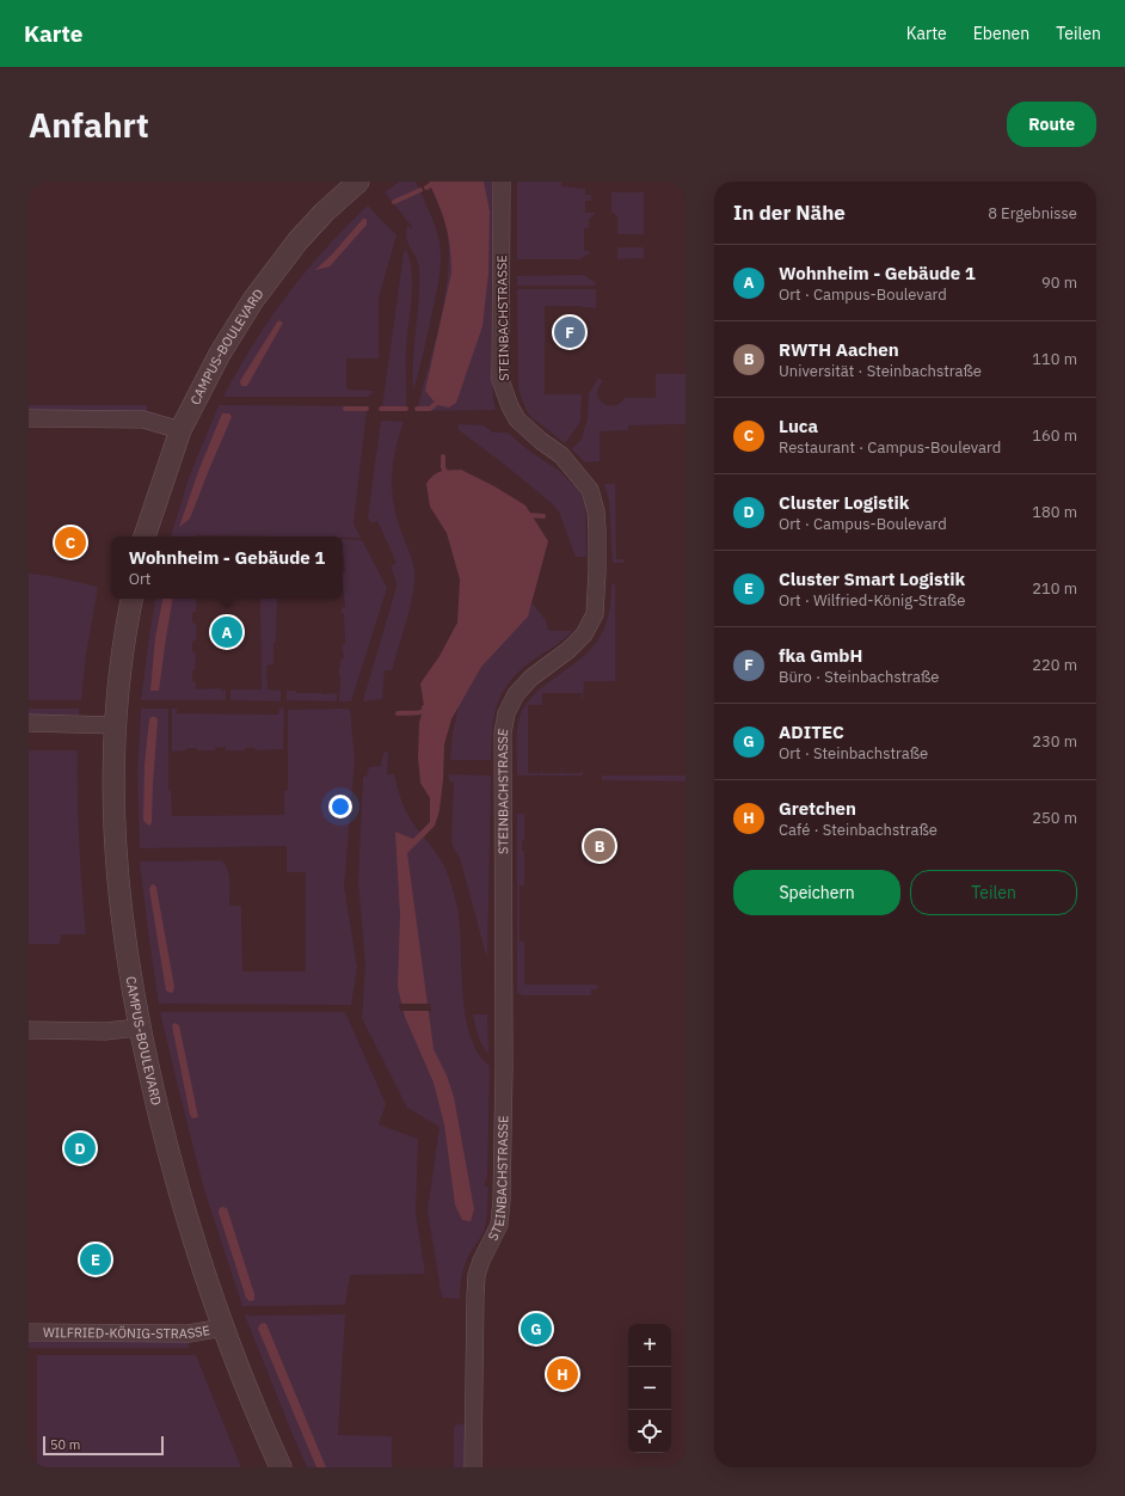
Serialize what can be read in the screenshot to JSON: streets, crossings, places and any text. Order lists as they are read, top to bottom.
{
  "streets": {
    "street": ["STEINBACHSTRASSE", "CAMPUS-BOULEVARD", "WILFRIED-KÖNIG-STRASSE"]
  },
  "crossings": [
    ["CAMPUS-BOULEVARD", "WILFRIED-KÖNIG-STRASSE"]
  ],
  "scale_bar": "50 m",
  "page": {
    "header": "Karte",
    "nav": ["Karte", "Ebenen", "Teilen"],
    "buttons": [
      "Route",
      ["Speichern", "Teilen"]
    ],
    "title": "Anfahrt",
    "heading": ["In der Nähe", "8 Ergebnisse"],
    "list": [
      {
        "mark": "A",
        "name": "Wohnheim - Gebäude 1",
        "note": "Ort · Campus-Boulevard",
        "value": "90 m"
      },
      {
        "mark": "B",
        "name": "RWTH Aachen",
        "note": "Universität · Steinbachstraße",
        "value": "110 m"
      },
      {
        "mark": "C",
        "name": "Luca",
        "note": "Restaurant · Campus-Boulevard",
        "value": "160 m"
      },
      {
        "mark": "D",
        "name": "Cluster Logistik",
        "note": "Ort · Campus-Boulevard",
        "value": "180 m"
      },
      {
        "mark": "E",
        "name": "Cluster Smart Logistik",
        "note": "Ort · Wilfried-König-Straße",
        "value": "210 m"
      },
      {
        "mark": "F",
        "name": "fka GmbH",
        "note": "Büro · Steinbachstraße",
        "value": "220 m"
      },
      {
        "mark": "G",
        "name": "ADITEC",
        "note": "Ort · Steinbachstraße",
        "value": "230 m"
      },
      {
        "mark": "H",
        "name": "Gretchen",
        "note": "Café · Steinbachstraße",
        "value": "250 m"
      }
    ],
    "pins": [
      "F",
      "C",
      "A",
      "B",
      "D",
      "E",
      "G",
      "H"
    ],
    "popup": ["Wohnheim - Gebäude 1", "Ort"],
    "map_buttons": ["+", "−"],
    "scale": "50 m"
  }
}
